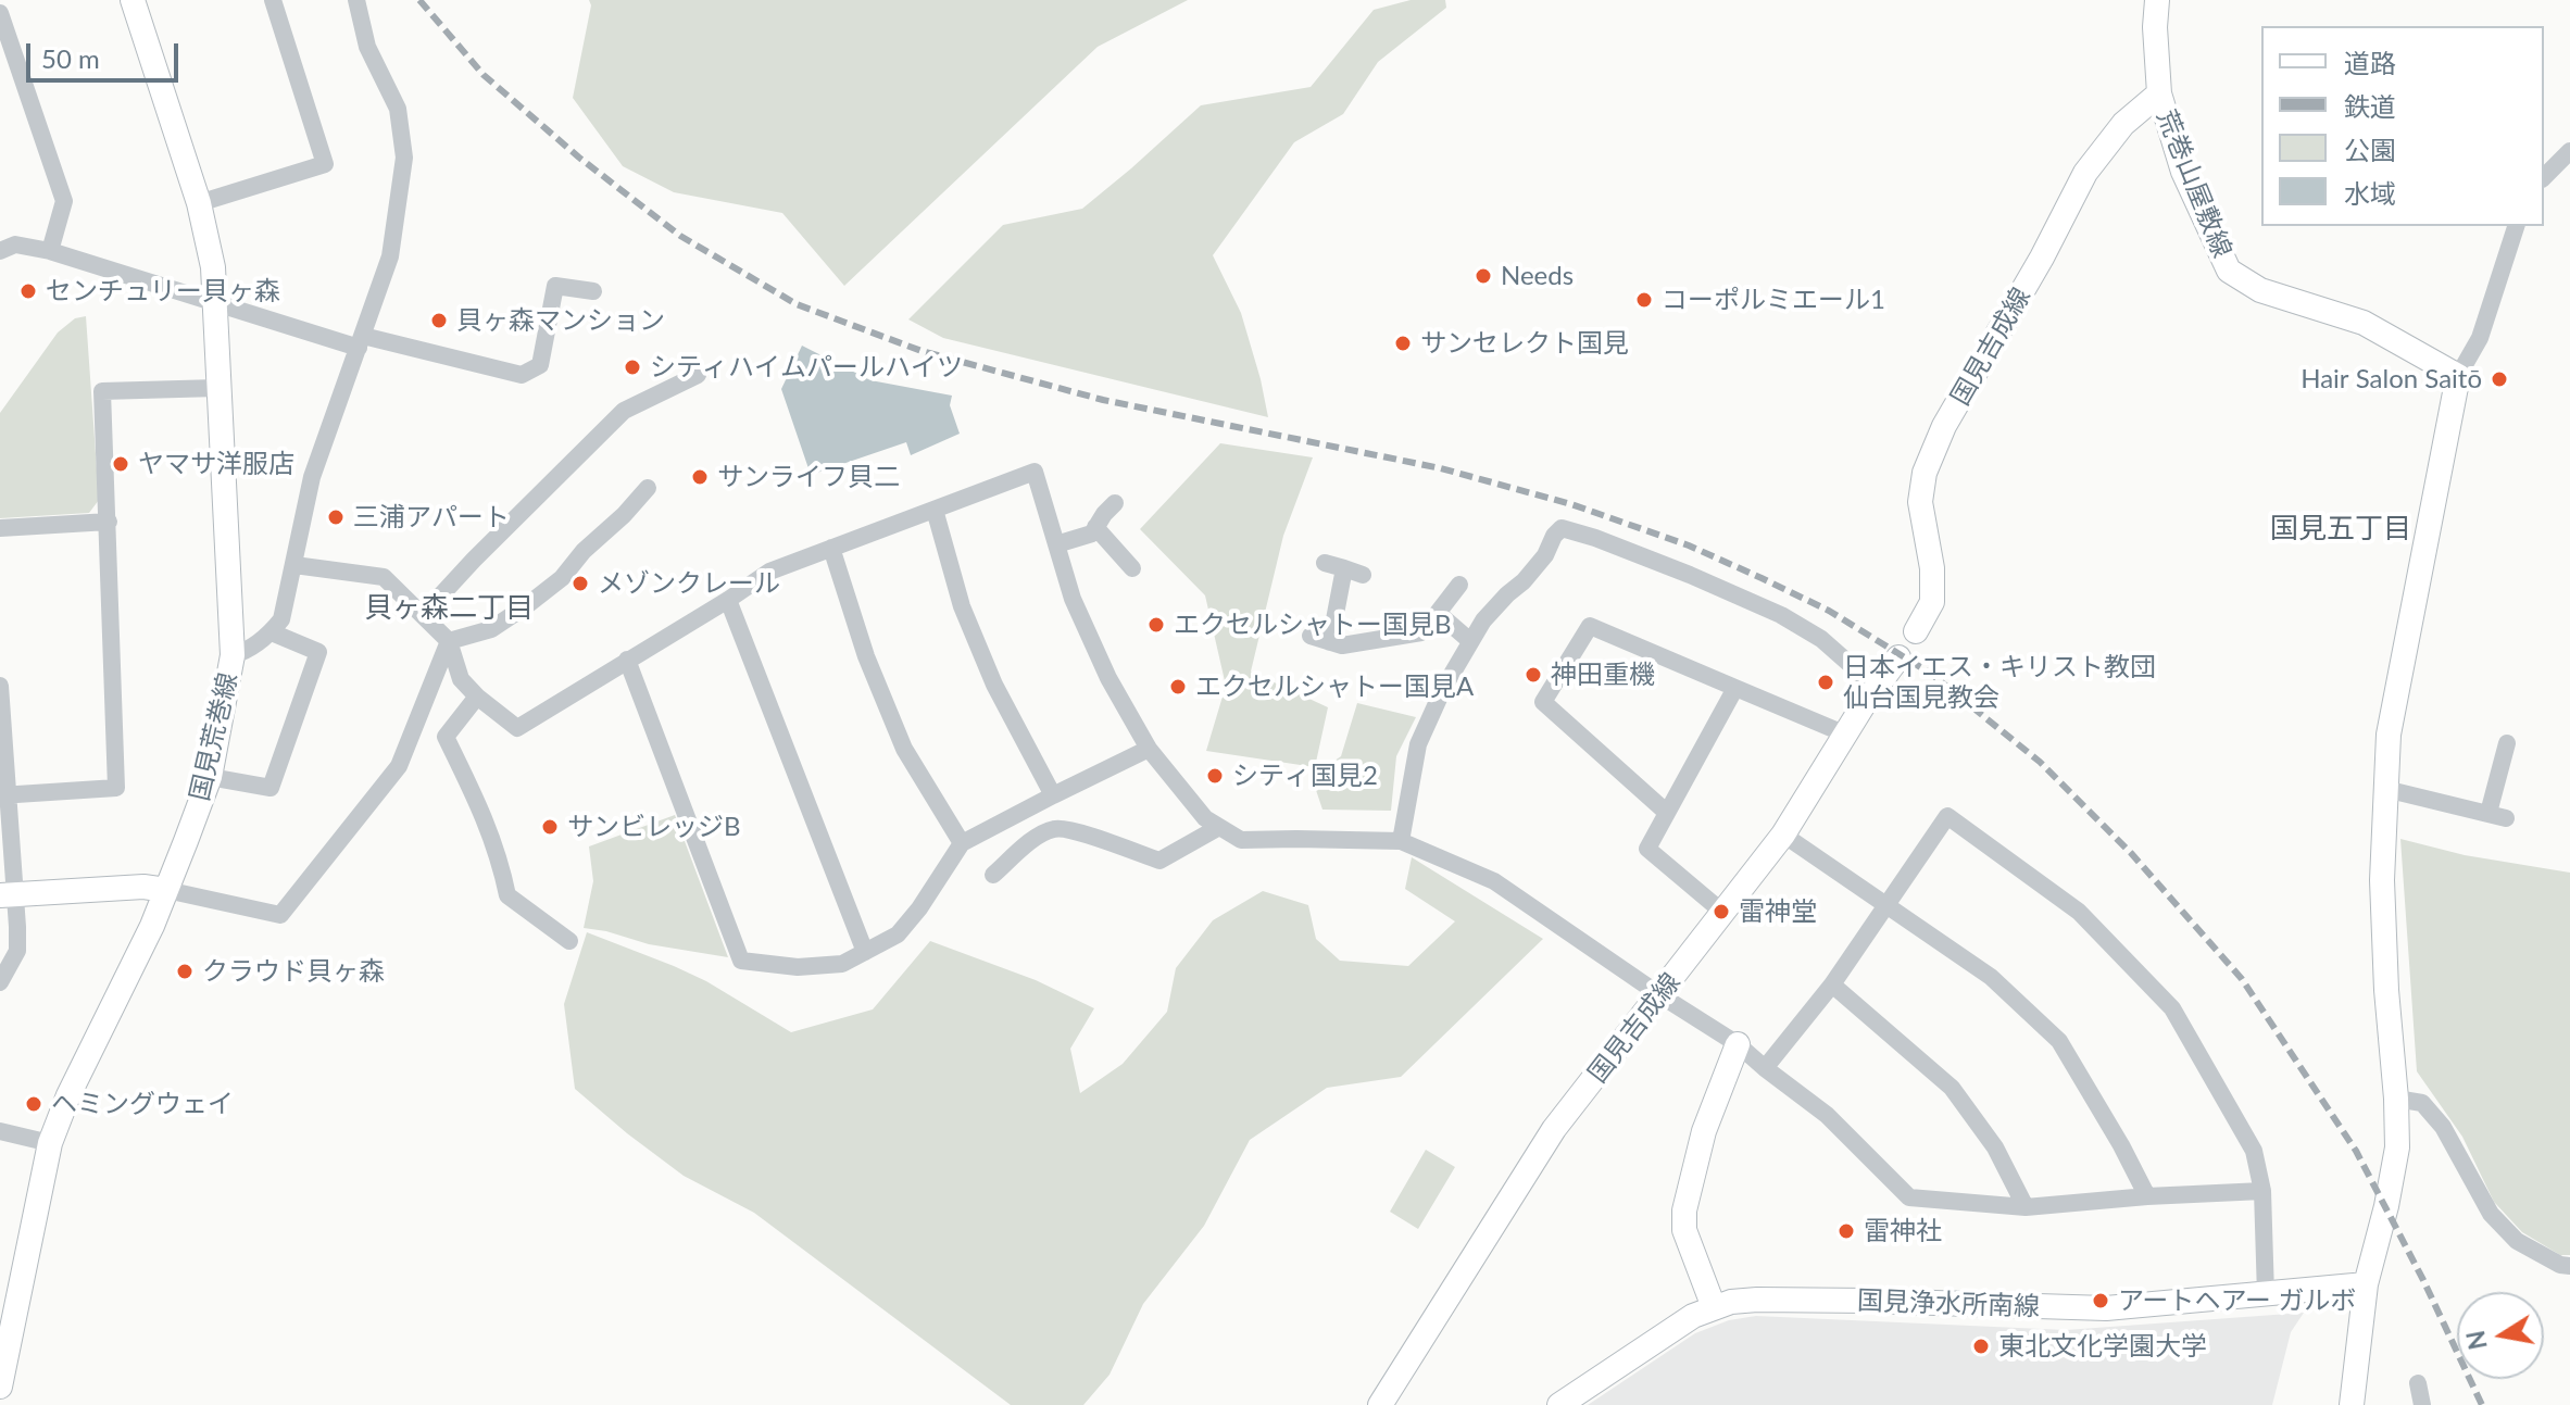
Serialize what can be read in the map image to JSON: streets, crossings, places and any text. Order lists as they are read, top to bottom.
{
  "streets": {
    "street": [
      "荒巻山屋敷線",
      "国見吉成線",
      "国見荒巻線",
      "国見浄水所南線"
    ]
  },
  "crossings": [
    ["荒巻山屋敷線", "国見吉成線"]
  ],
  "districts": ["国見五丁目", "貝ヶ森二丁目"],
  "places": [
    "Needs",
    "センチュリー貝ヶ森",
    "コーポルミエール1",
    "貝ヶ森マンション",
    "サンセレクト国見",
    "シティハイムパールハイツ",
    "Hair Salon Saitō",
    "ヤマサ洋服店",
    "サンライフ貝二",
    "三浦アパート",
    "メゾンクレール",
    "エクセルシャトー国見B",
    "神田重機",
    "日本イエス・キリスト教団 仙台国見教会",
    "エクセルシャトー国見A",
    "シティ国見2",
    "サンビレッジB",
    "雷神堂",
    "クラウド貝ヶ森",
    "ヘミングウェイ",
    "雷神社",
    "アートヘアー ガルボ",
    "東北文化学園大学"
  ],
  "legend": [
    "道路",
    "鉄道",
    "公園",
    "水域"
  ],
  "scale_bar": "50 m",
  "north": "left"
}
